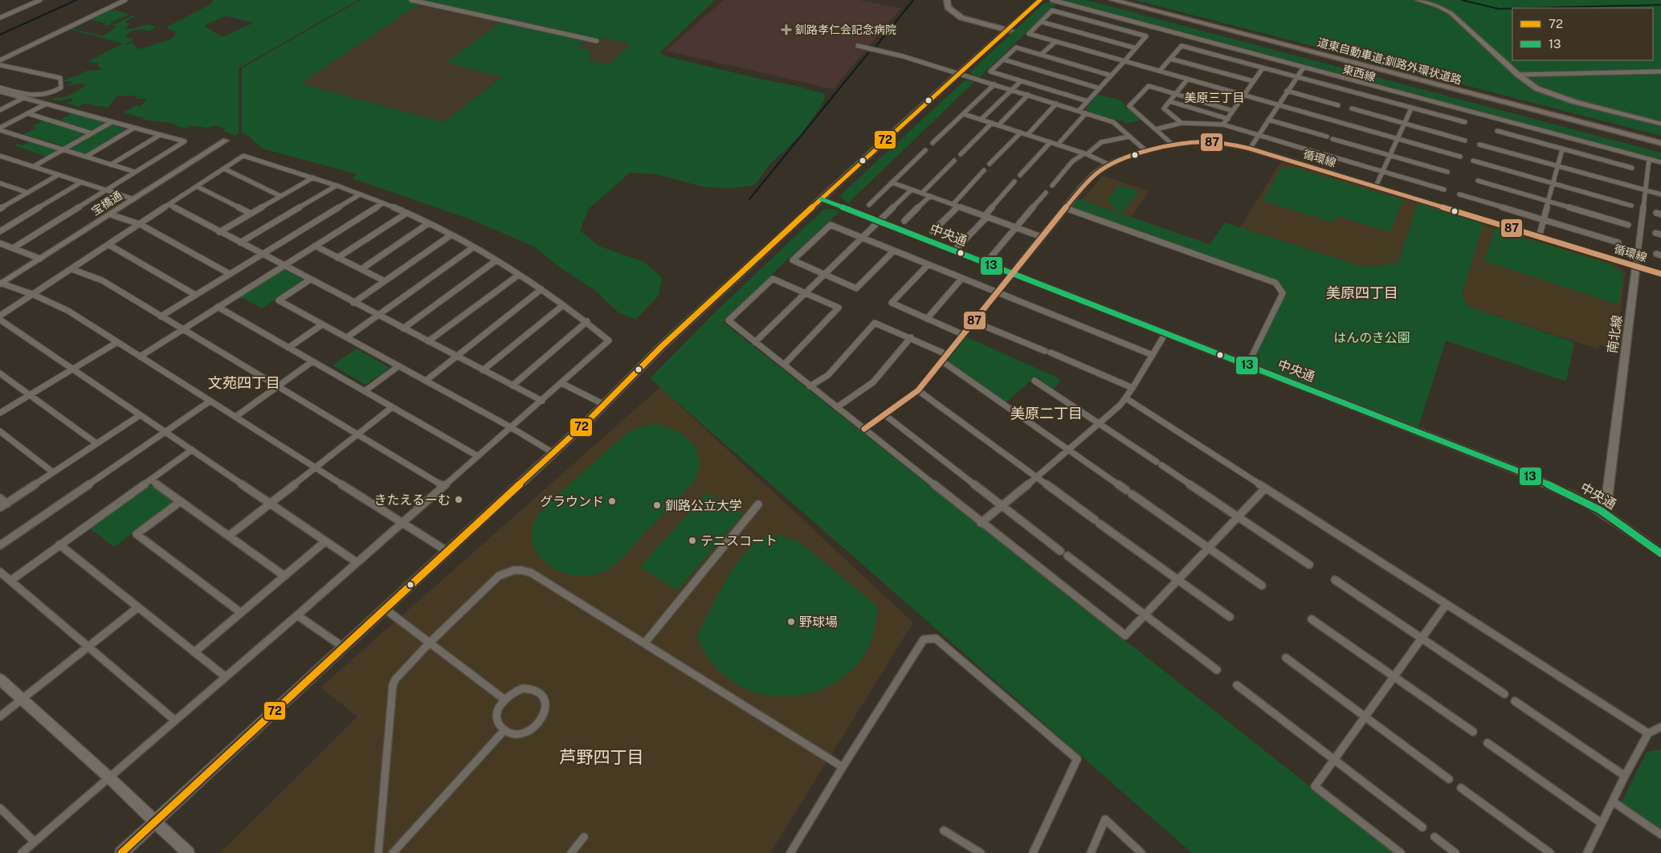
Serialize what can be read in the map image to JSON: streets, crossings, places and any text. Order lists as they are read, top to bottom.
{
  "streets": {
    "highway": ["道東自動車道;釧路外環状道路"],
    "street": [
      "東西線",
      "循環線",
      "宝橋通",
      "中央通",
      "南北線"
    ]
  },
  "crossings": [
    ["東西線", "南北線"],
    ["循環線", "中央通"],
    ["循環線", "南北線"],
    ["中央通", "南北線"]
  ],
  "districts": [
    "美原三丁目",
    "美原四丁目",
    "文苑四丁目",
    "美原二丁目",
    "芦野四丁目"
  ],
  "parks": ["はんのき公園"],
  "places": {
    "health": ["釧路孝仁会記念病院"],
    "other": [
      "きたえるーむ",
      "グラウンド",
      "釧路公立大学",
      "テニスコート",
      "野球場"
    ]
  },
  "lines": ["transit line 72", "transit line 87", "transit line 13"],
  "legend": ["72", "13"]
}
